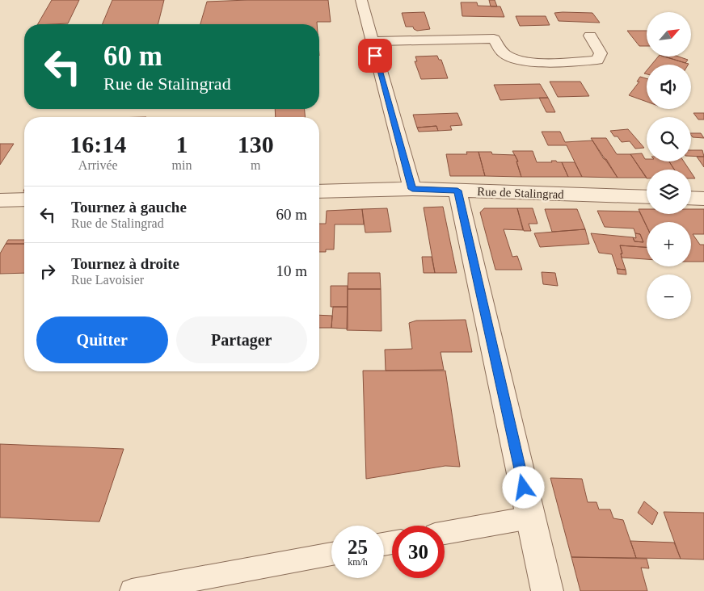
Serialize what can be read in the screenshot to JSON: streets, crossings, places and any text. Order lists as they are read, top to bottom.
{
  "streets": {
    "street": ["Rue de Stalingrad"]
  },
  "north": "top right",
  "page": {
    "map_buttons": ["+", "−"],
    "turn": ["60 m", "Rue de Stalingrad"],
    "eta": [
      "16:14",
      "Arrivée",
      "1",
      "min",
      "130",
      "m"
    ],
    "list": [
      {
        "name": "Tournez à gauche",
        "note": "Rue de Stalingrad",
        "value": "60 m"
      },
      {
        "name": "Tournez à droite",
        "note": "Rue Lavoisier",
        "value": "10 m"
      }
    ],
    "buttons": ["Quitter", "Partager"],
    "speed": "25 km/h",
    "limit": "30"
  }
}
